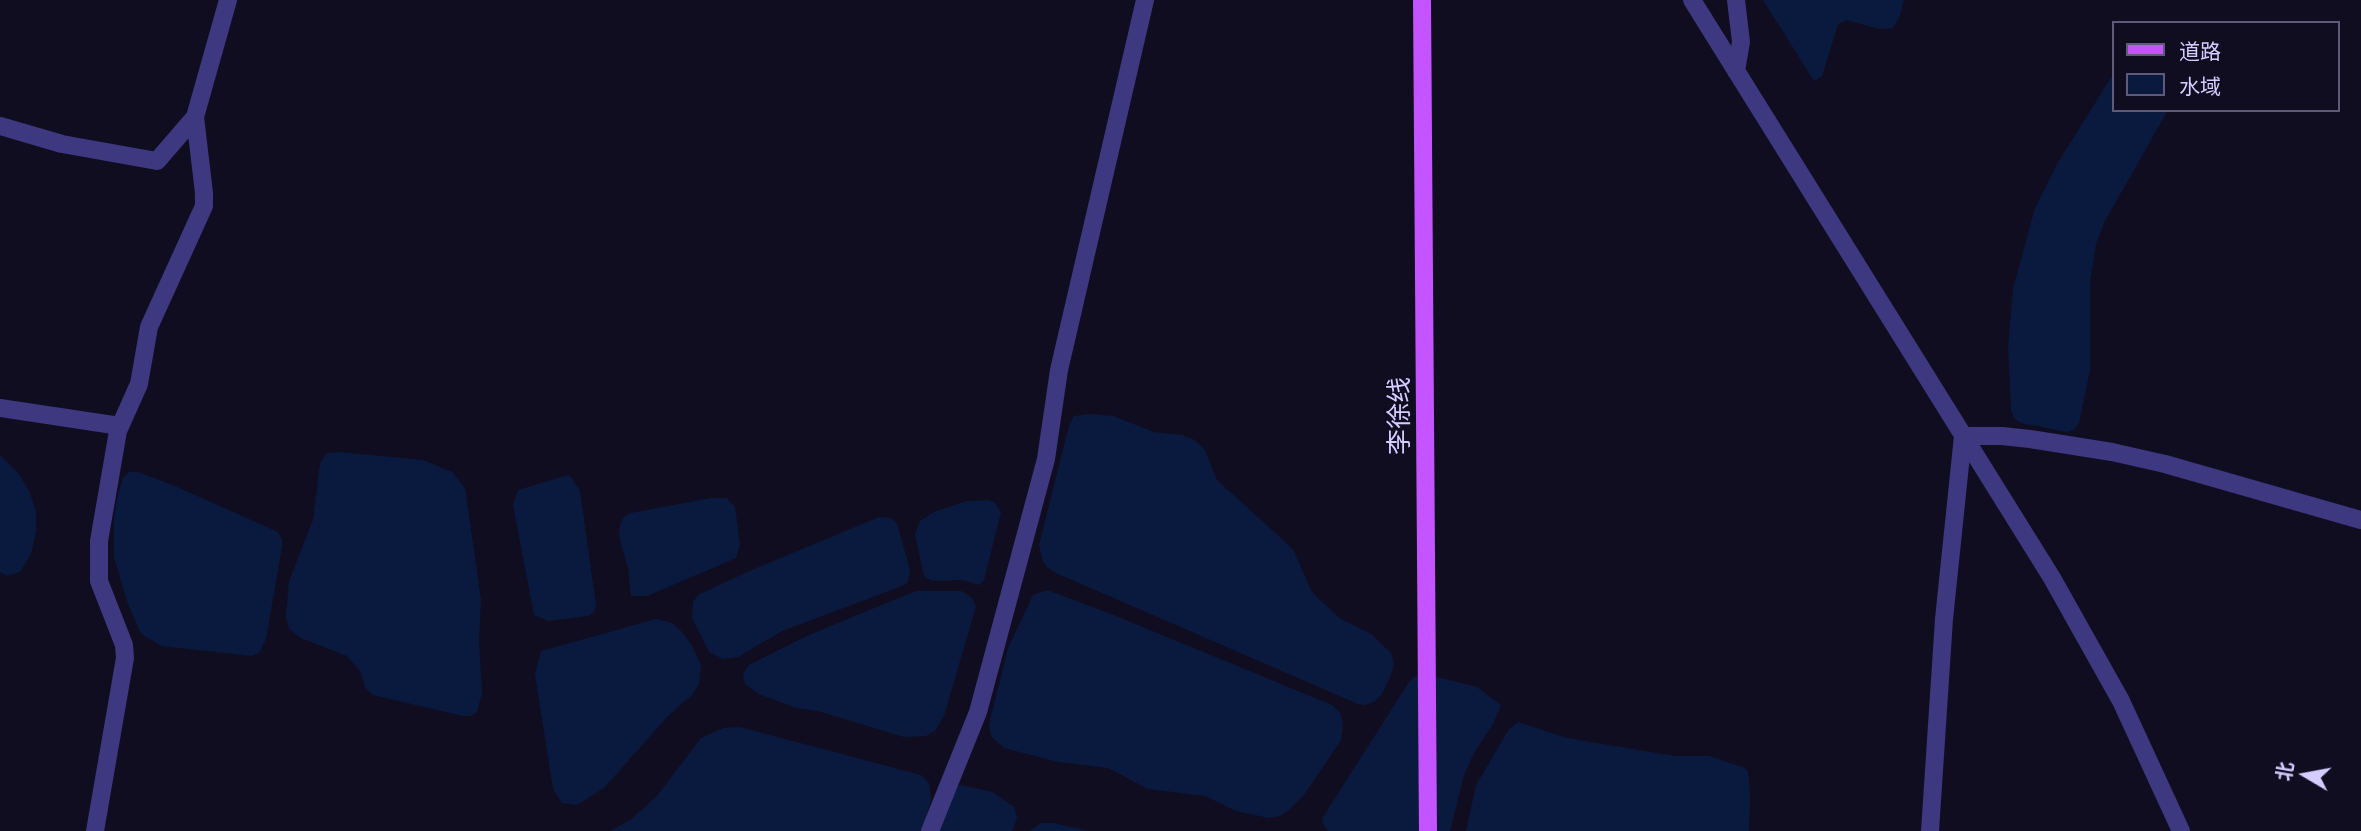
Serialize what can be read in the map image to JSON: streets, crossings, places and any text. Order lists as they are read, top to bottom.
{
  "streets": {
    "main road": ["李徐线"]
  },
  "legend": ["道路", "水域"],
  "north": "left"
}
